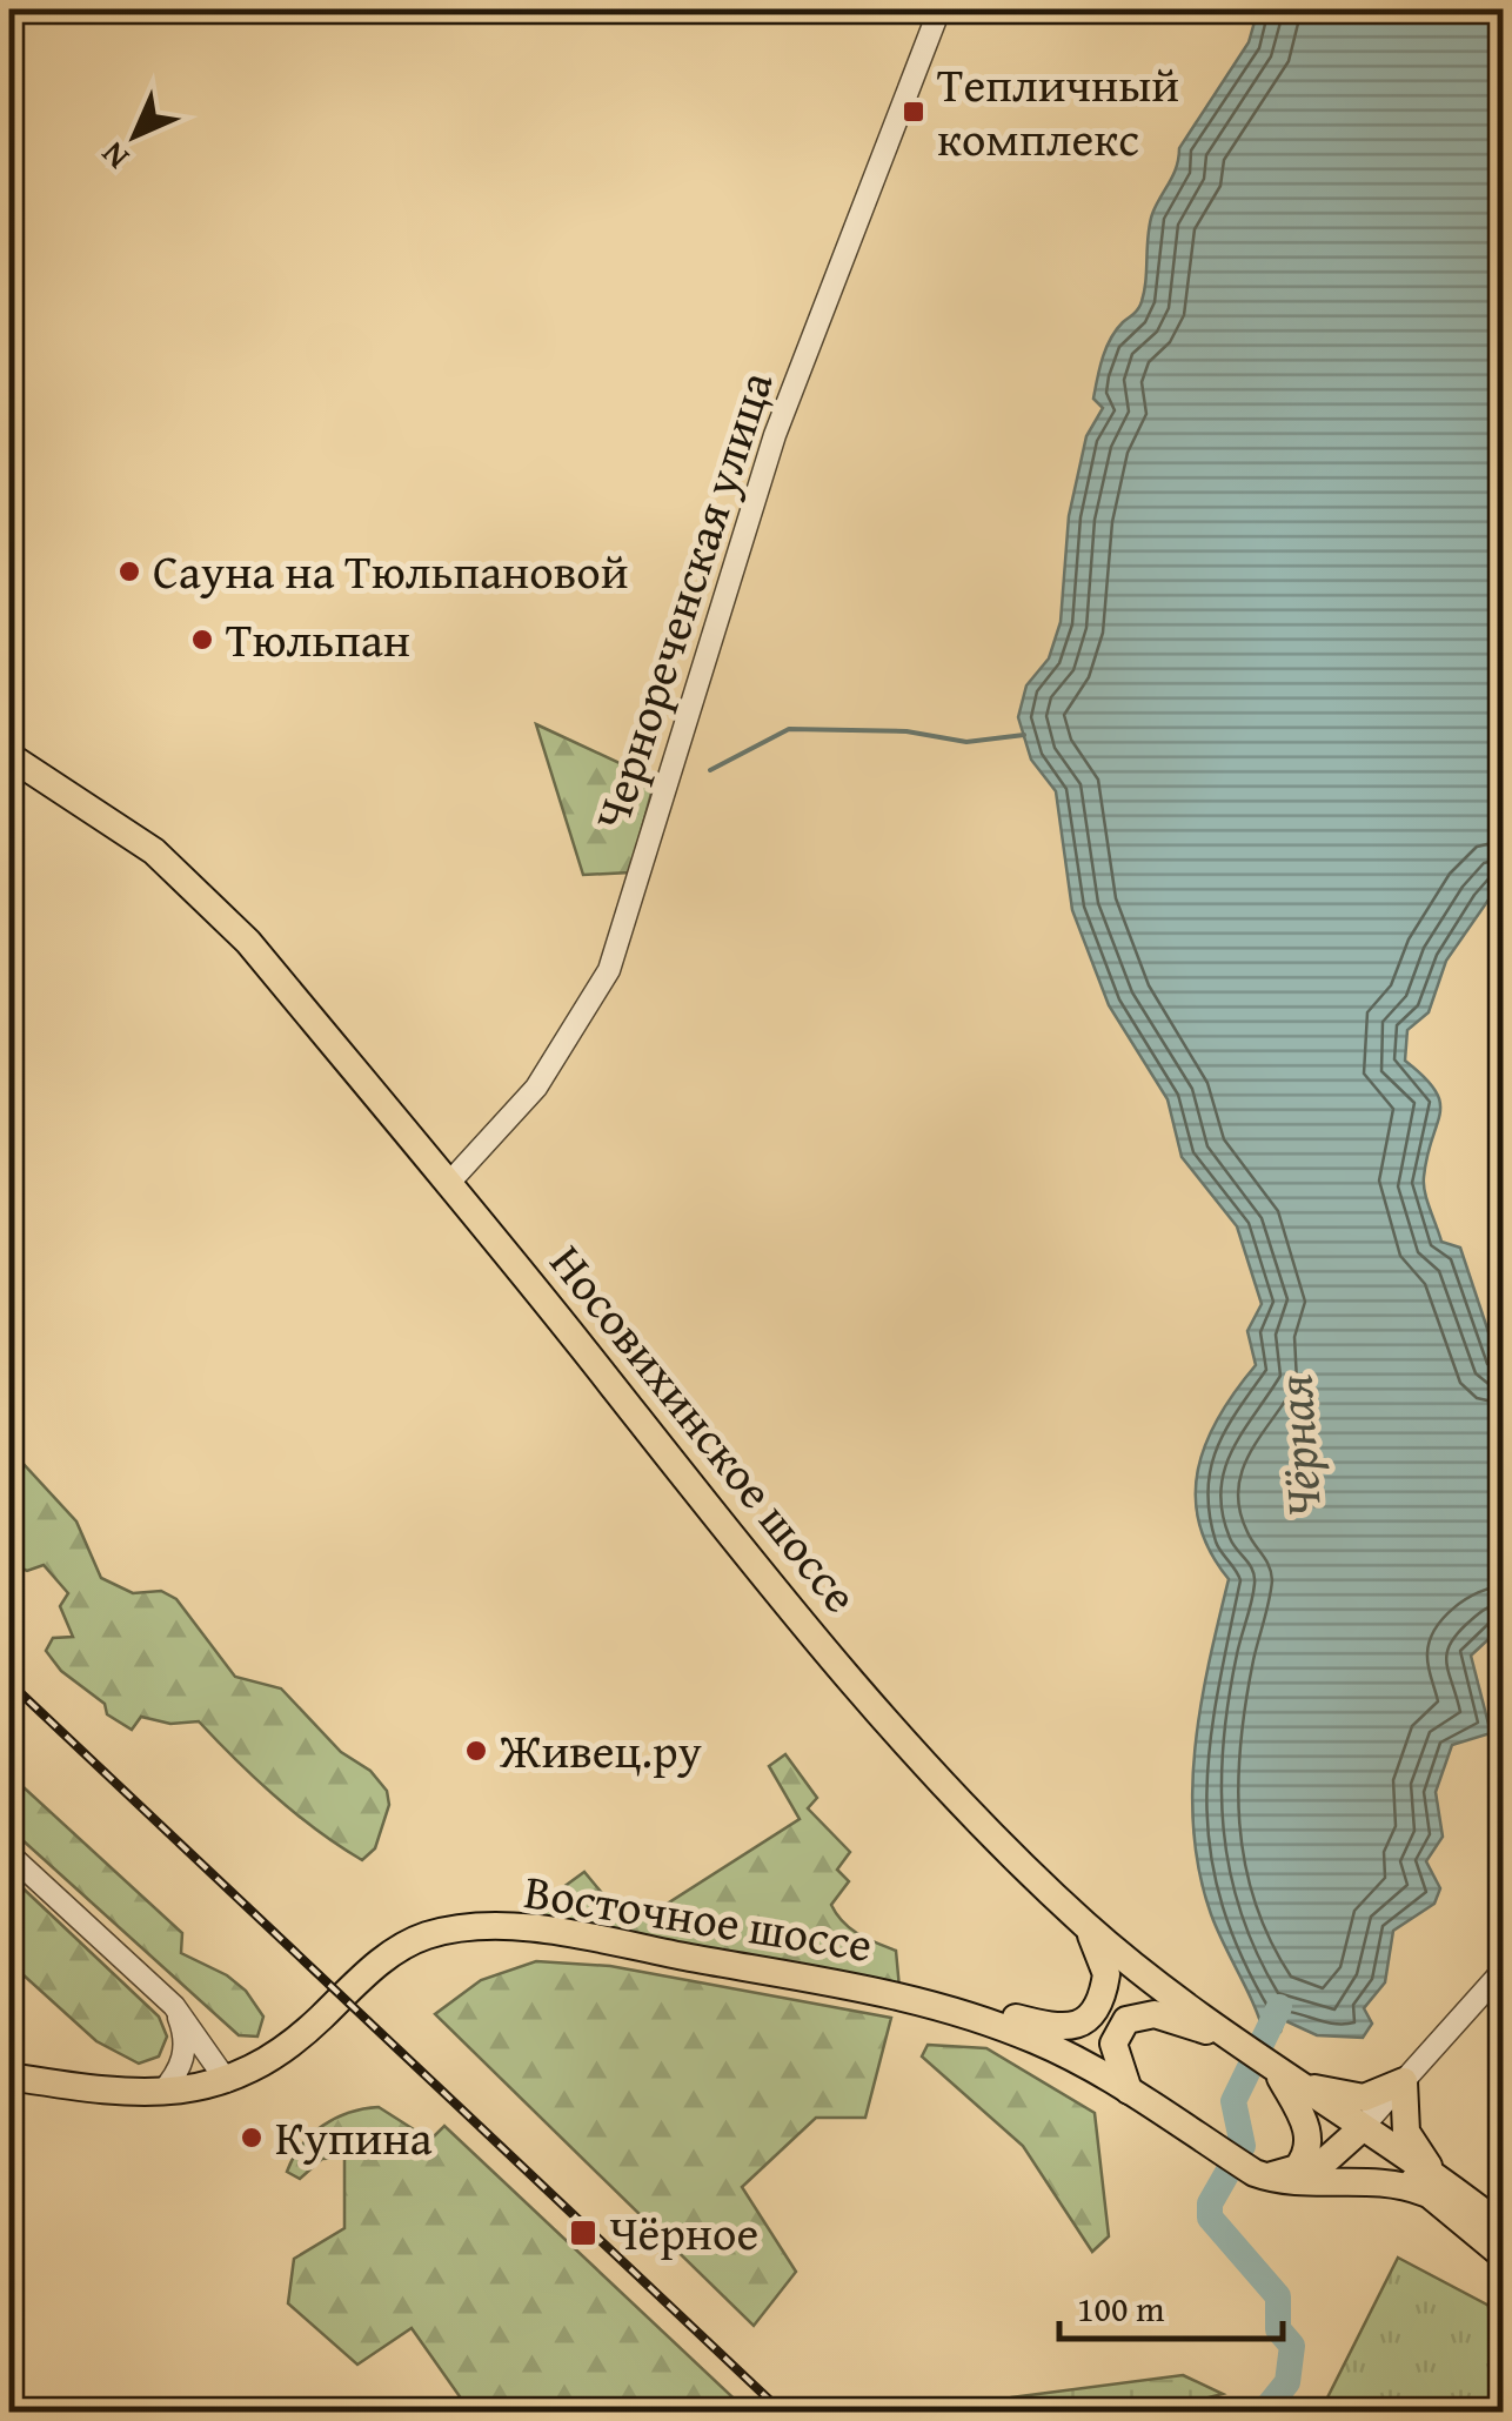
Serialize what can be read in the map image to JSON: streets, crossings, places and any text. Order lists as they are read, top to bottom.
{
  "streets": {
    "main road": ["Носовихинское шоссе", "Восточное шоссе"],
    "street": ["Чернореченская улица"]
  },
  "crossings": [
    ["Чернореченская улица", "Носовихинское шоссе"],
    ["Носовихинское шоссе", "Восточное шоссе"]
  ],
  "water": ["Чёрная"],
  "places": {
    "transit": ["Тепличный комплекс", "Чёрное"],
    "other": [
      "Сауна на Тюльпановой",
      "Тюльпан",
      "Живец.ру",
      "Купина"
    ]
  },
  "scale_bar": "100 m",
  "north": "bottom left"
}
